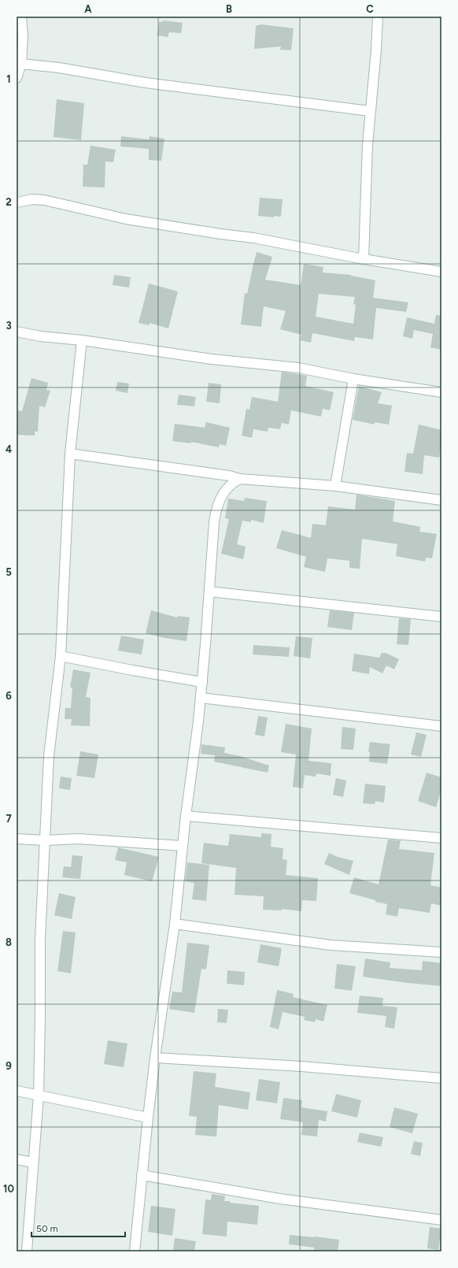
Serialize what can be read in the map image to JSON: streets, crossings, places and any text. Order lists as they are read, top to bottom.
{
  "scale_bar": "50 m",
  "grid": {
    "columns": ["A", "B", "C"],
    "rows": [
      "1",
      "2",
      "3",
      "4",
      "5",
      "6",
      "7",
      "8",
      "9",
      "10"
    ]
  }
}
